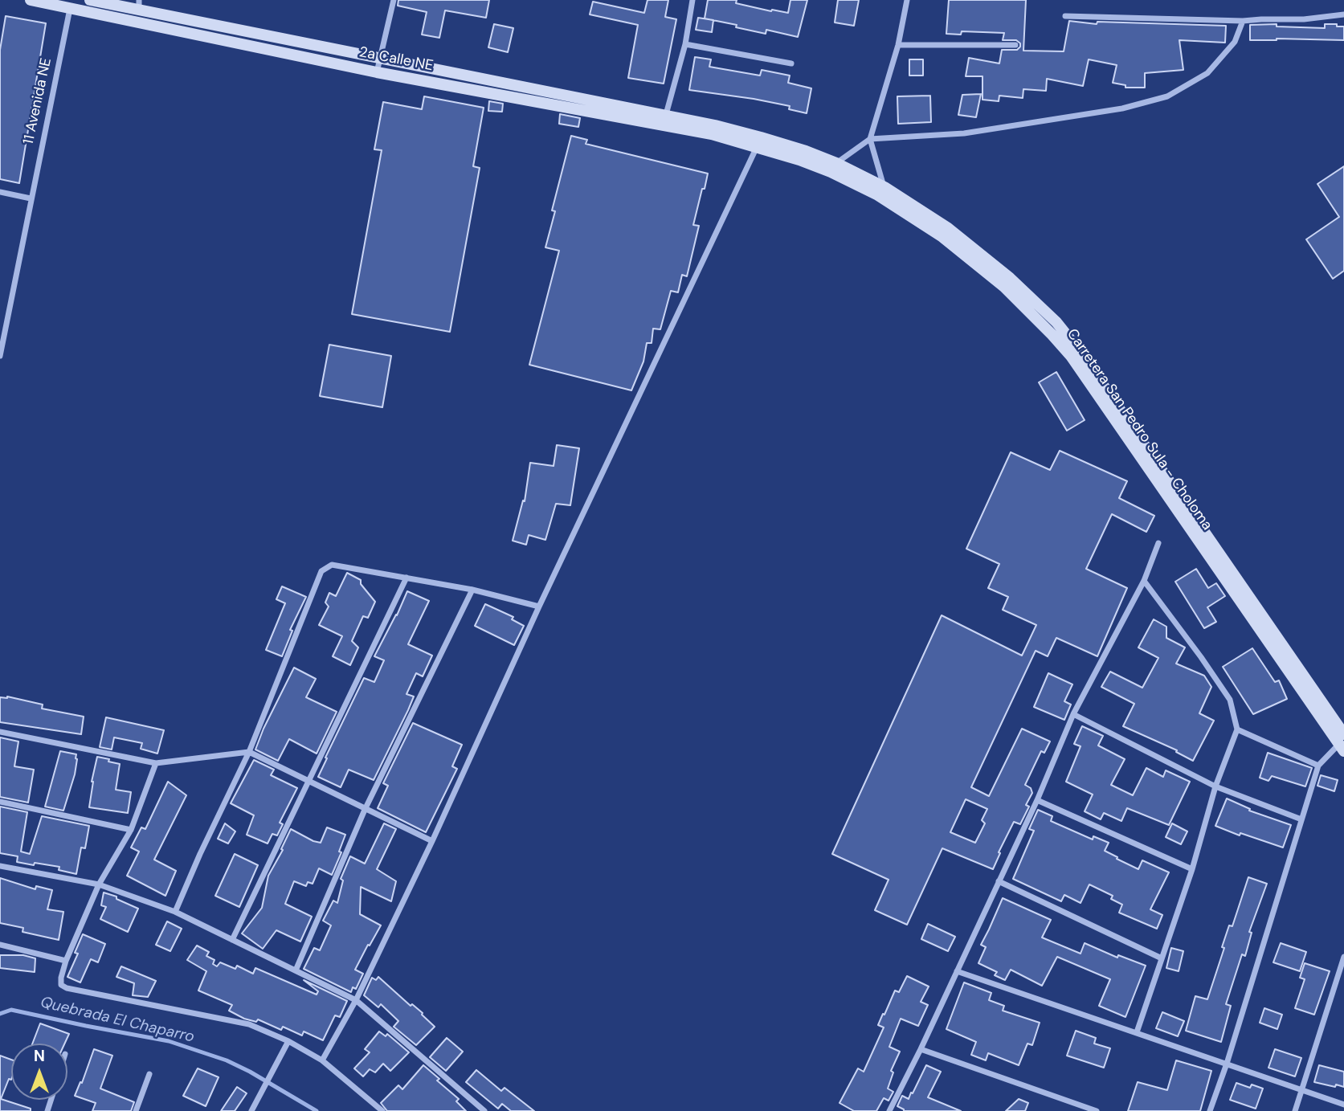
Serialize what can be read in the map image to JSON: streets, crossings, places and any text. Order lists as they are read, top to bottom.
{
  "streets": {
    "main road": ["2a Calle NE", "Carretera San Pedro Sula - Choloma"],
    "street": ["11 Avenida NE"]
  },
  "crossings": [
    ["2a Calle NE", "11 Avenida NE"],
    ["2a Calle NE", "Carretera San Pedro Sula - Choloma"]
  ],
  "water": ["Quebrada El Chaparro"],
  "north": "top"
}
